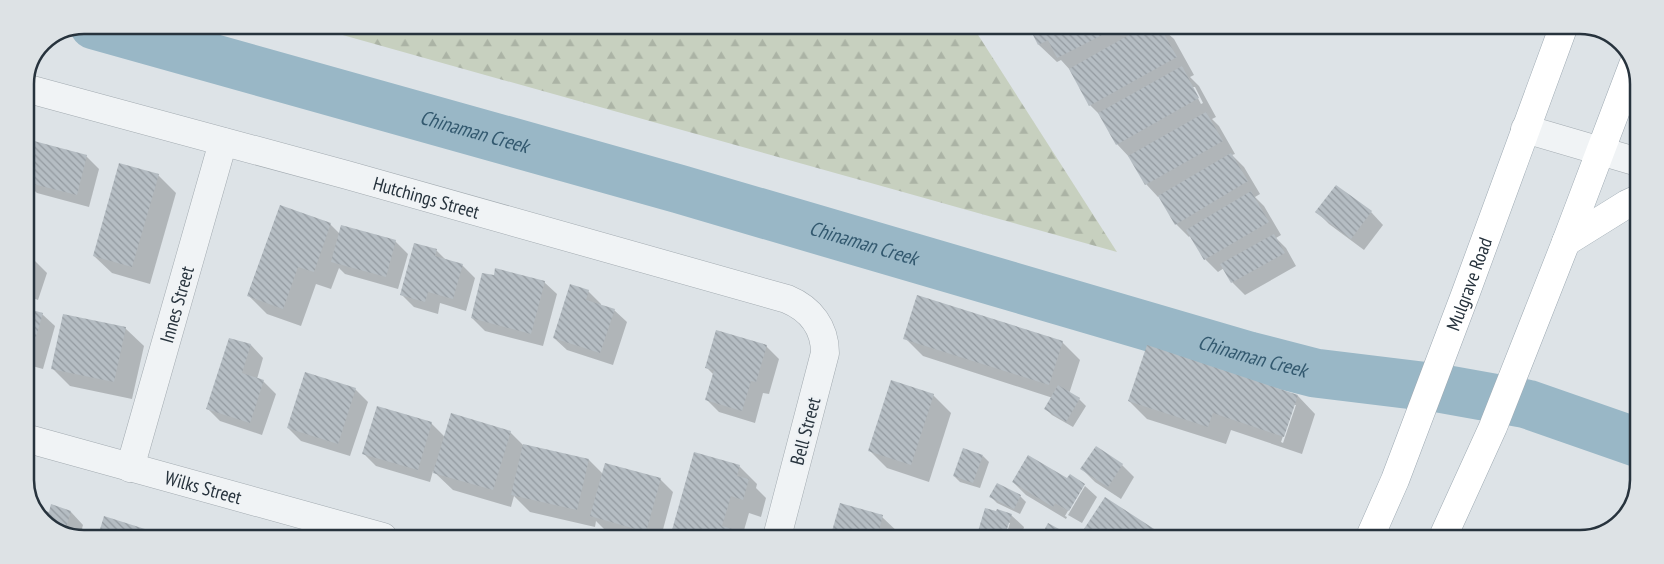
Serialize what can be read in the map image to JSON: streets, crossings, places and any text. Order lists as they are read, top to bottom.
{
  "streets": {
    "main road": ["Mulgrave Road"],
    "street": [
      "Hutchings Street",
      "Innes Street",
      "Bell Street",
      "Wilks Street"
    ]
  },
  "crossings": [
    ["Hutchings Street", "Innes Street"],
    ["Hutchings Street", "Bell Street"],
    ["Innes Street", "Wilks Street"]
  ],
  "water": ["Chinaman Creek"]
}
